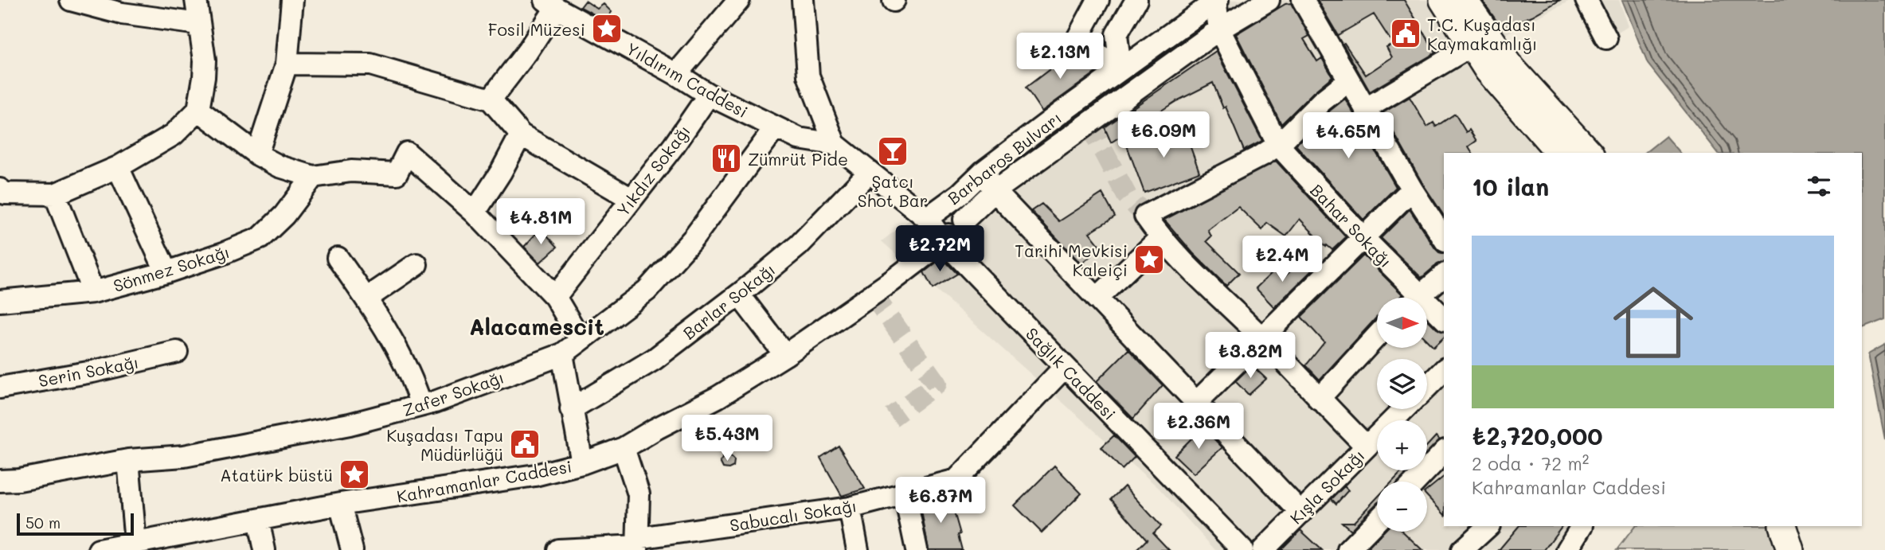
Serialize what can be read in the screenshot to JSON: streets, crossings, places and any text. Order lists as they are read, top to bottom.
{
  "streets": {
    "street": [
      "Yıldırım Caddesi",
      "Barbaros Bulvarı",
      "Yıkdız Sokağı",
      "Bahar Sokağı",
      "Sönmez Sokağı",
      "Barlar Sokağı",
      "Serin Sokağı",
      "Sağlık Caddesi",
      "Zafer Sokağı",
      "Kahramanlar Caddesi",
      "Kışla Sokağı",
      "Sabucalı Sokağı"
    ]
  },
  "crossings": [
    ["Yıldırım Caddesi", "Yıkdız Sokağı"],
    ["Yıldırım Caddesi", "Sağlık Caddesi"],
    ["Yıldırım Caddesi", "Zafer Sokağı"],
    ["Barbaros Bulvarı", "Bahar Sokağı"],
    ["Barbaros Bulvarı", "Sağlık Caddesi"],
    ["Barlar Sokağı", "Sağlık Caddesi"],
    ["Sağlık Caddesi", "Kahramanlar Caddesi"],
    ["Sağlık Caddesi", "Sabucalı Sokağı"]
  ],
  "districts": ["Alacamescit"],
  "places": {
    "place": ["Fosil Müzesi", "Tarihi Mevkisi Kaleiçi", "Atatürk büstü"],
    "public building": ["T.C. Kuşadası Kaymakamlığı", "Kuşadası Tapu Müdürlüğü"],
    "bar": ["Şatcı Shot Bar"],
    "restaurant": ["Zümrüt Pide"]
  },
  "scale_bar": "50 m",
  "north": "right",
  "page": {
    "price": [
      "₺2.13M",
      "₺6.09M",
      "₺4.65M",
      "₺4.81M",
      "₺2.72M",
      "₺2.4M",
      "₺3.82M",
      "₺2.36M",
      "₺5.43M",
      "₺6.87M"
    ],
    "heading": "10 ilan",
    "list": [
      {
        "name": "₺2,720,000",
        "note": "2 oda · 72 m² · Kahramanlar Caddesi"
      }
    ],
    "map_buttons": ["+", "−"],
    "scale": "50 m"
  }
}
